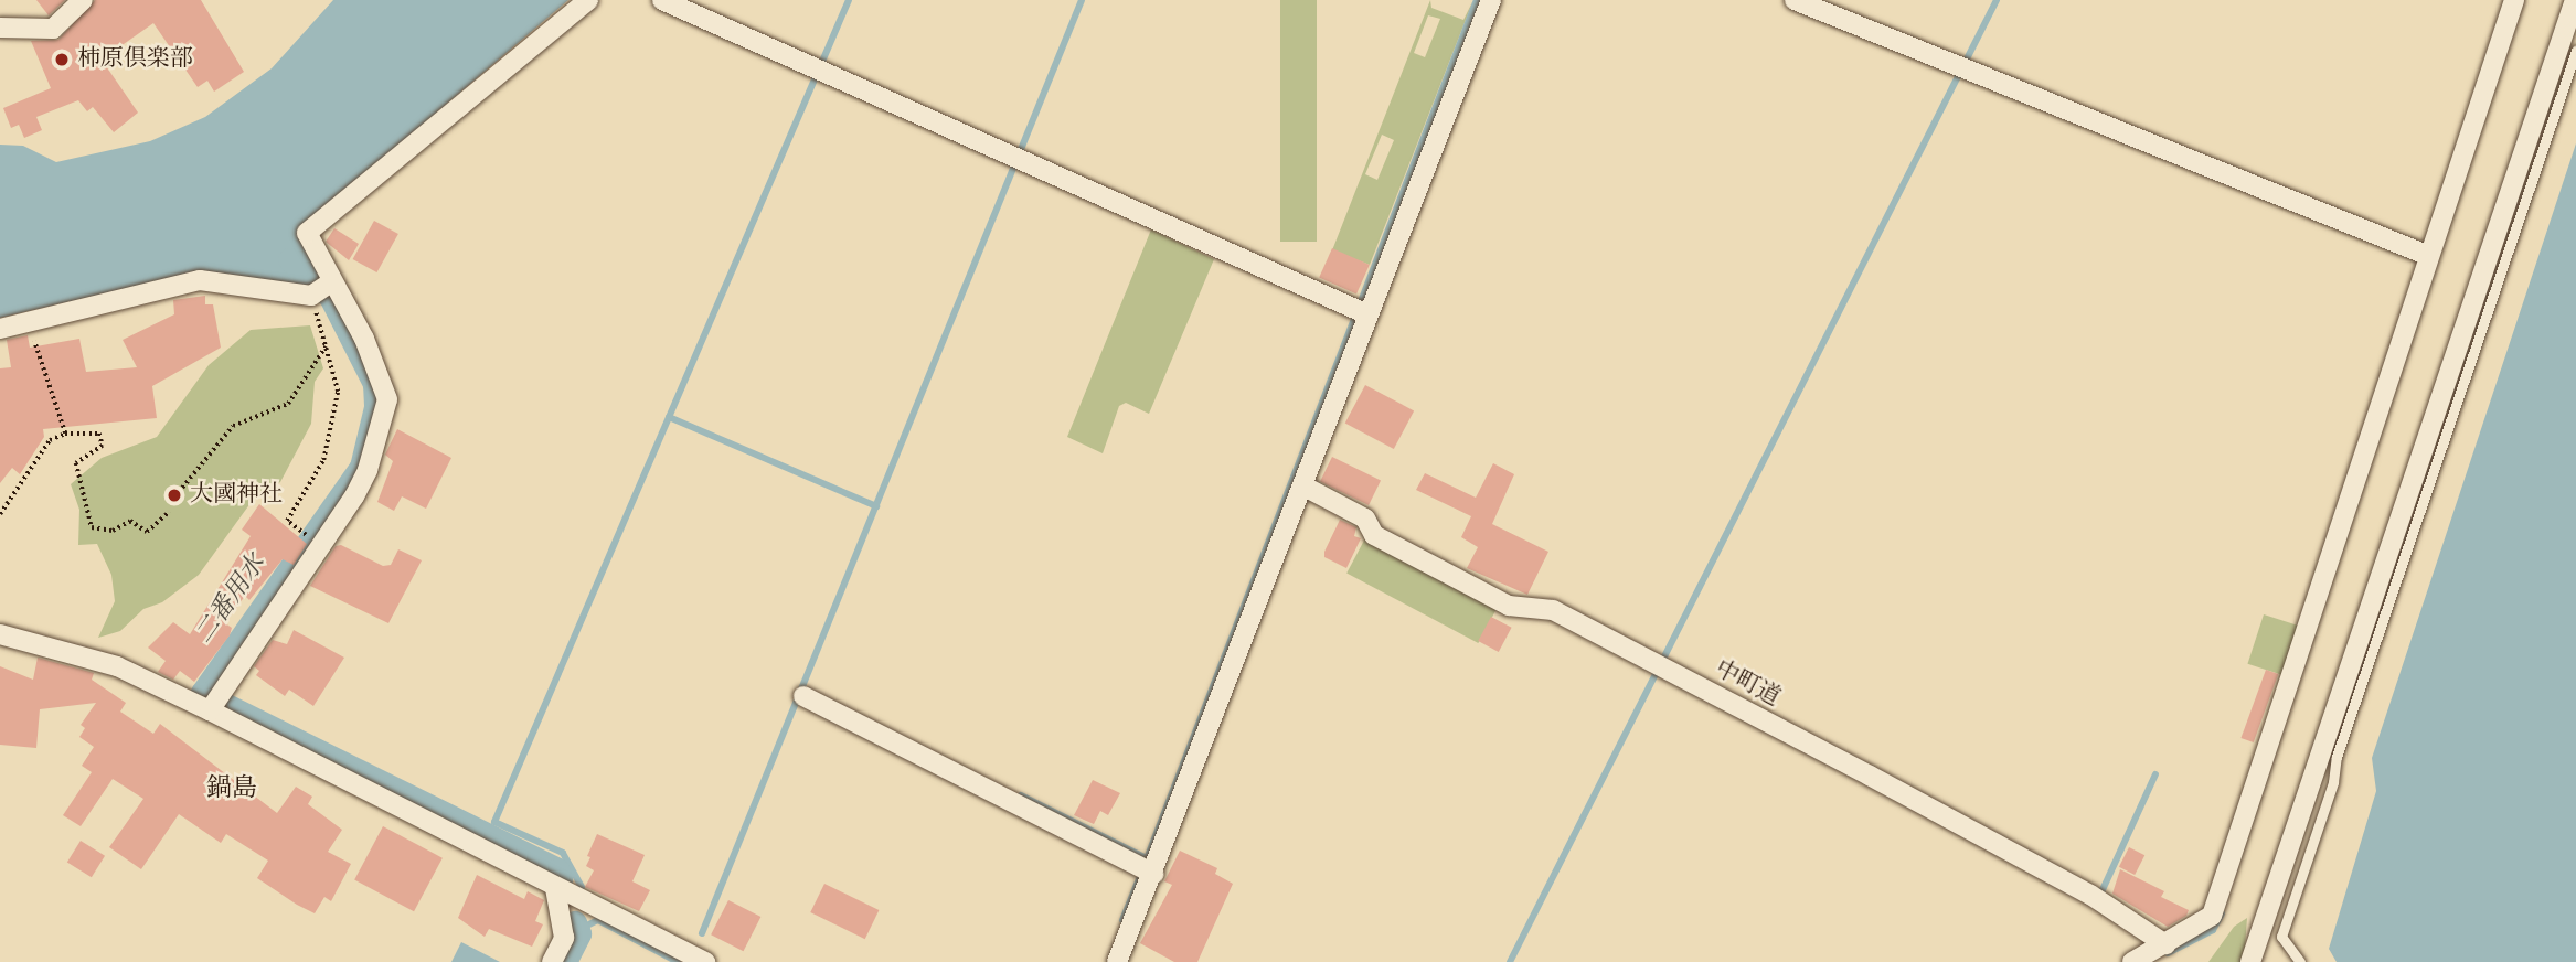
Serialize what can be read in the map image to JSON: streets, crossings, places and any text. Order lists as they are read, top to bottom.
{
  "streets": {
    "street": ["中町道"]
  },
  "districts": ["鍋島"],
  "water": ["二番用水"],
  "places": ["柿原倶楽部", "大國神社"]
}
